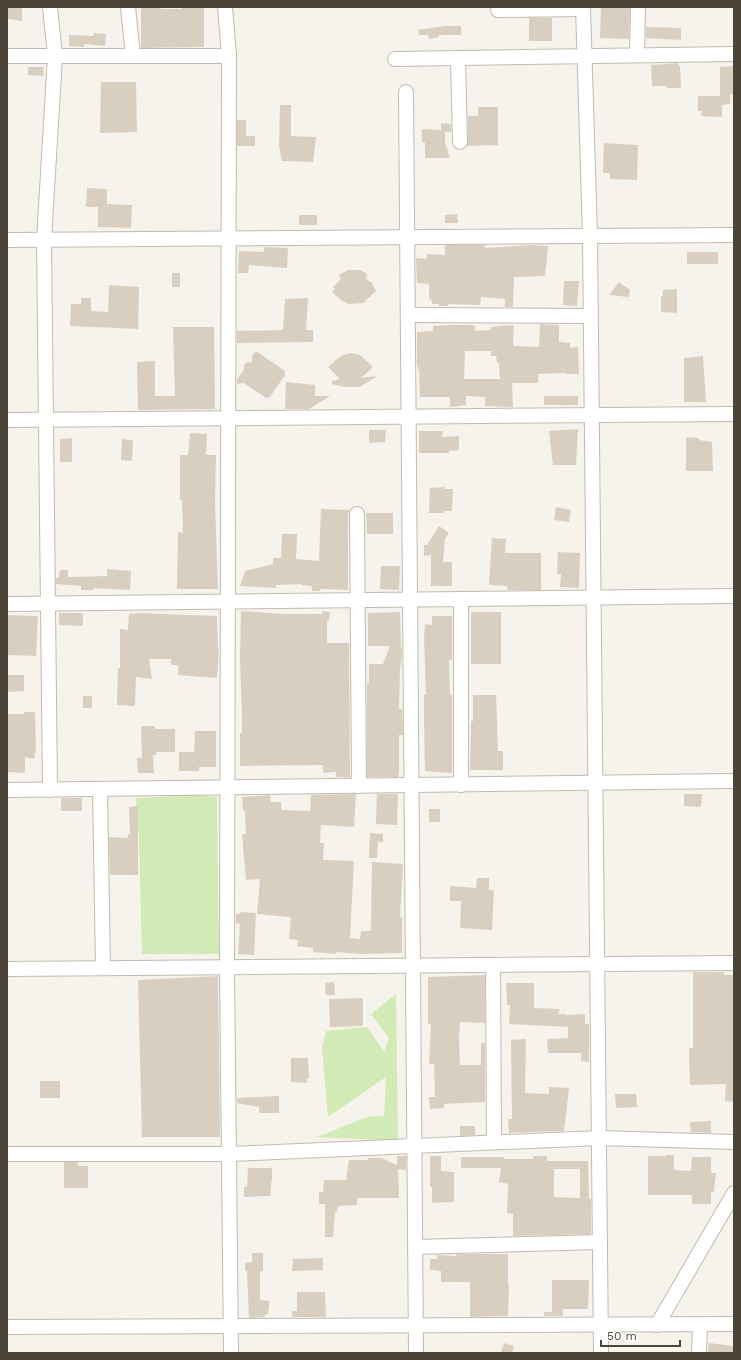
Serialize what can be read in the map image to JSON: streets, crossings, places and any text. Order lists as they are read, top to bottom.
{
  "scale_bar": "50 m"
}
